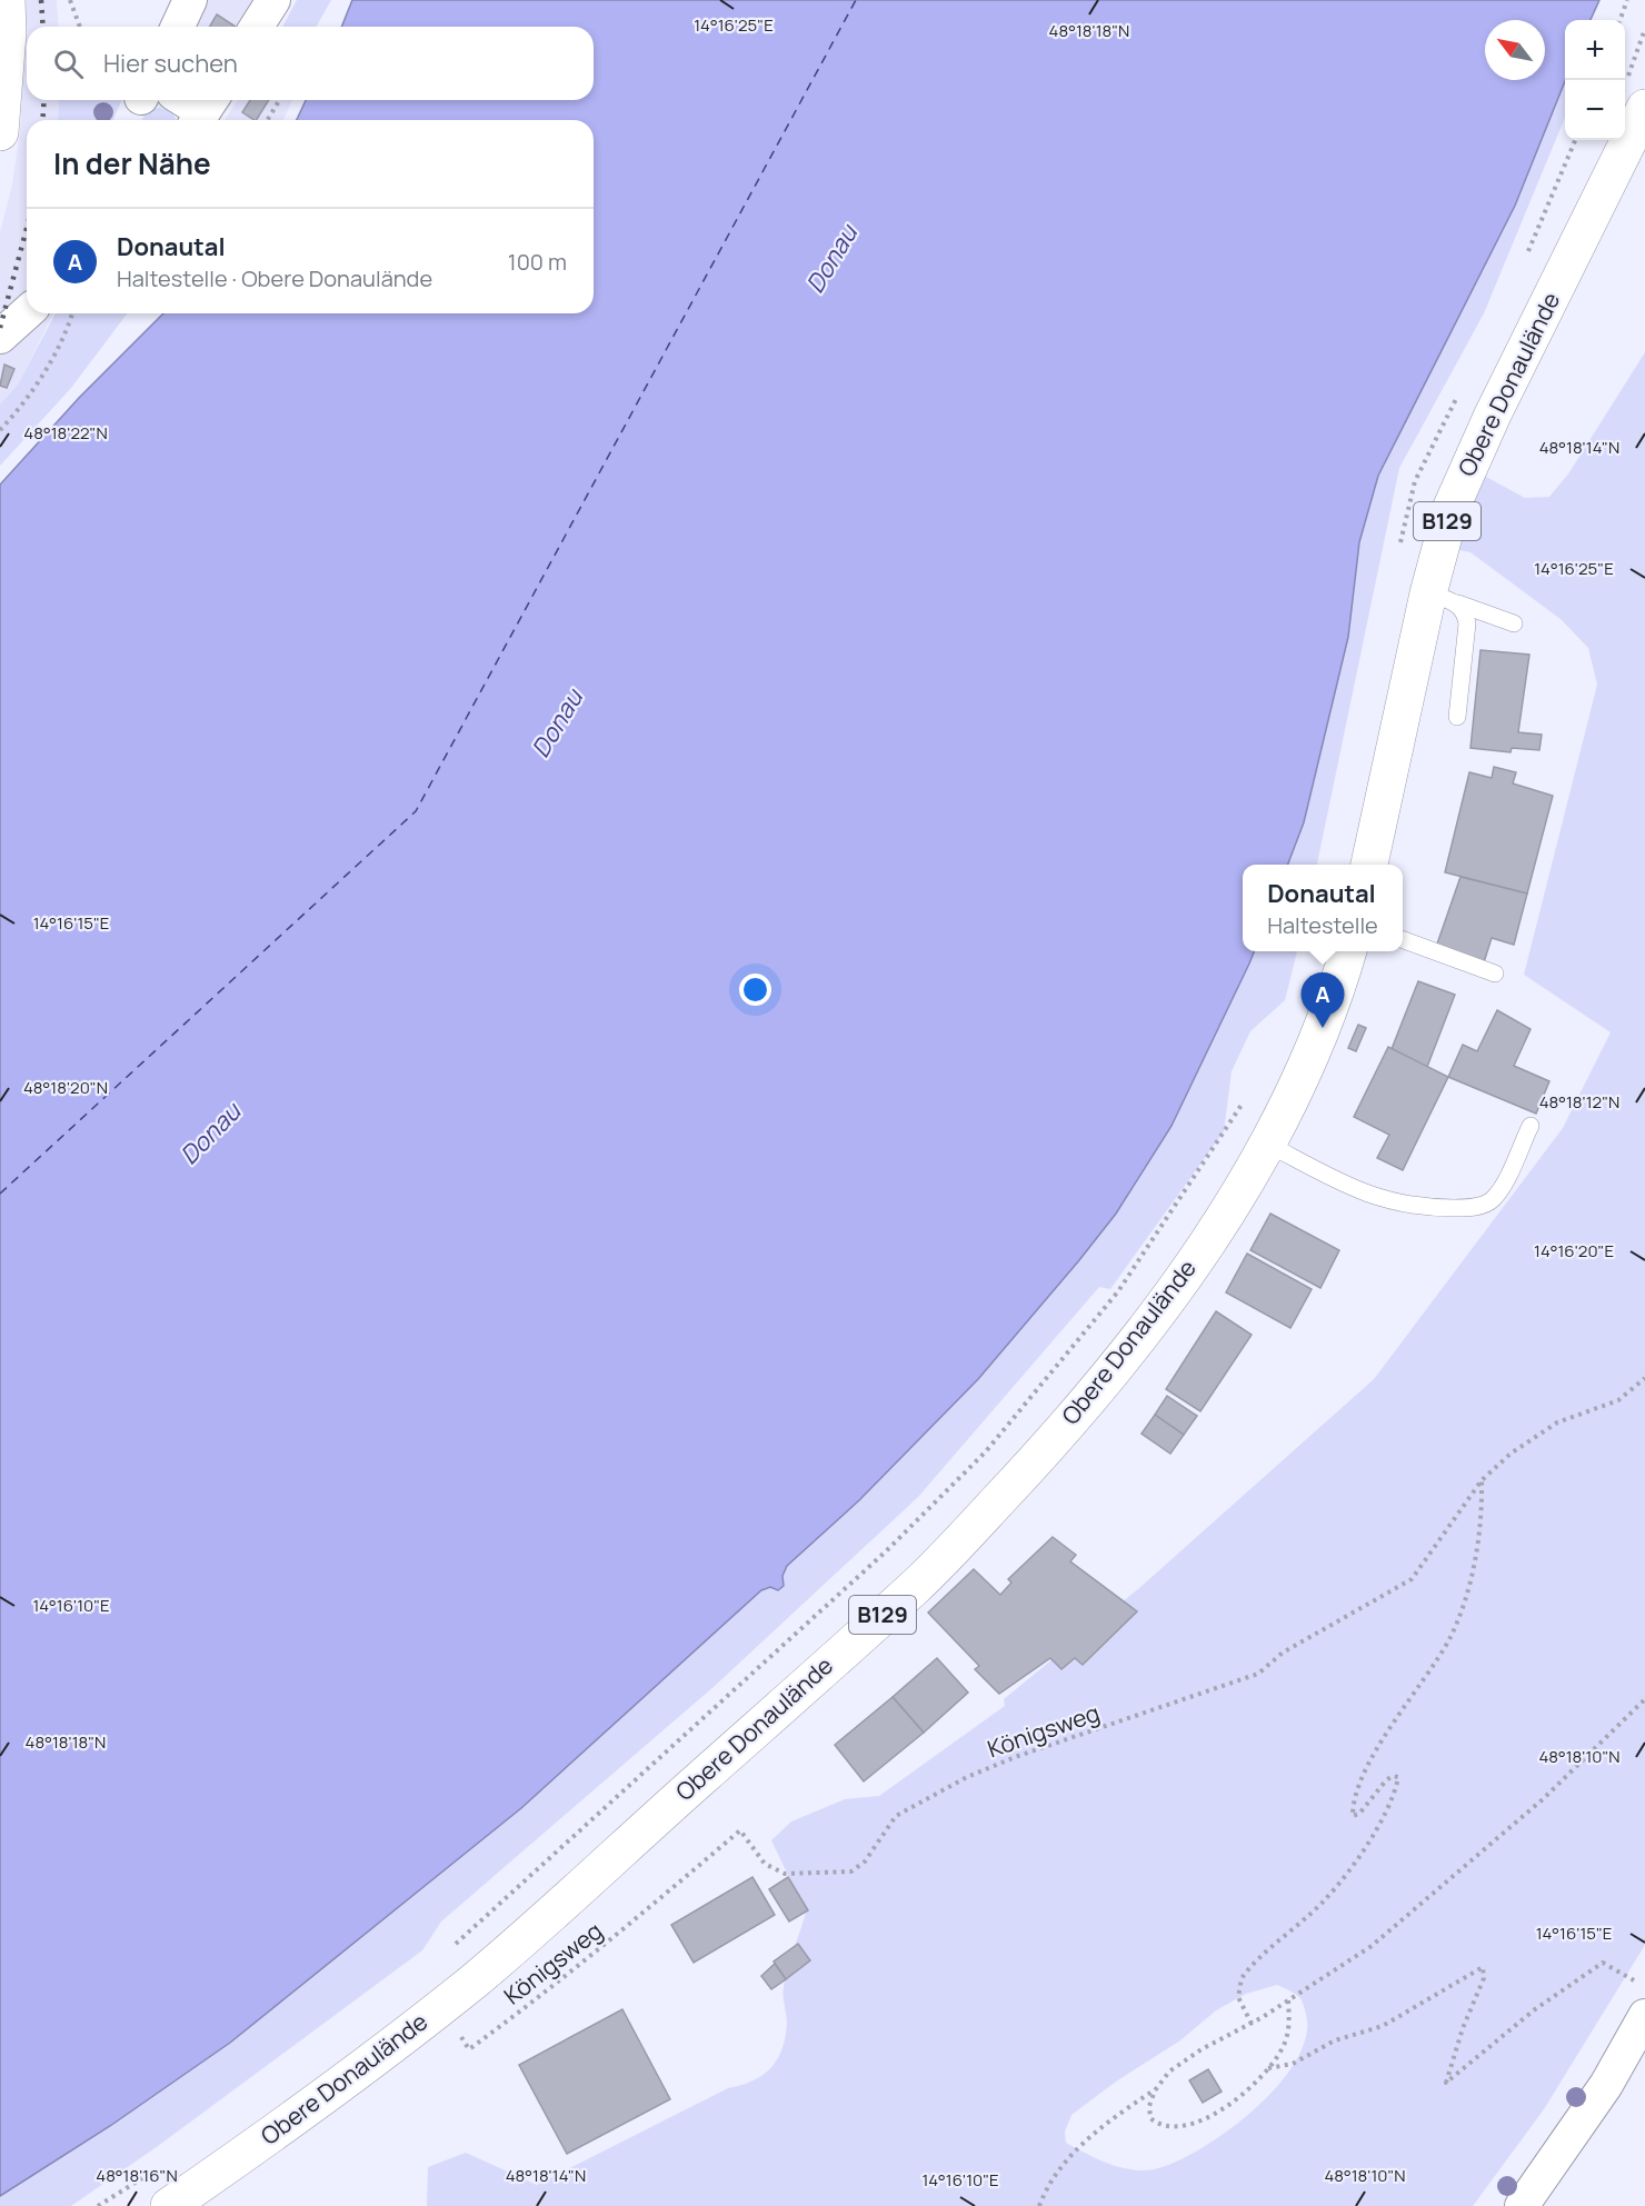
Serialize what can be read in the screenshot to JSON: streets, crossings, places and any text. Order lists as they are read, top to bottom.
{
  "streets": {
    "main road": ["Obere Donaulände", "B129"],
    "path": ["Königsweg"]
  },
  "water": ["Donau"],
  "north": "top left",
  "page": {
    "map_buttons": ["+", "−"],
    "search": "Hier suchen",
    "heading": "In der Nähe",
    "list": [
      {
        "mark": "A",
        "name": "Donautal",
        "note": "Haltestelle · Obere Donaulände",
        "value": "100 m"
      }
    ],
    "popup": ["Donautal", "Haltestelle"],
    "pins": "A"
  },
  "coordinates": [
    "14°16'25\"E",
    "48°18'18\"N",
    "48°18'22\"N",
    "48°18'14\"N",
    "14°16'15\"E",
    "48°18'20\"N",
    "48°18'12\"N",
    "14°16'20\"E",
    "14°16'10\"E",
    "48°18'10\"N",
    "48°18'16\"N"
  ]
}
